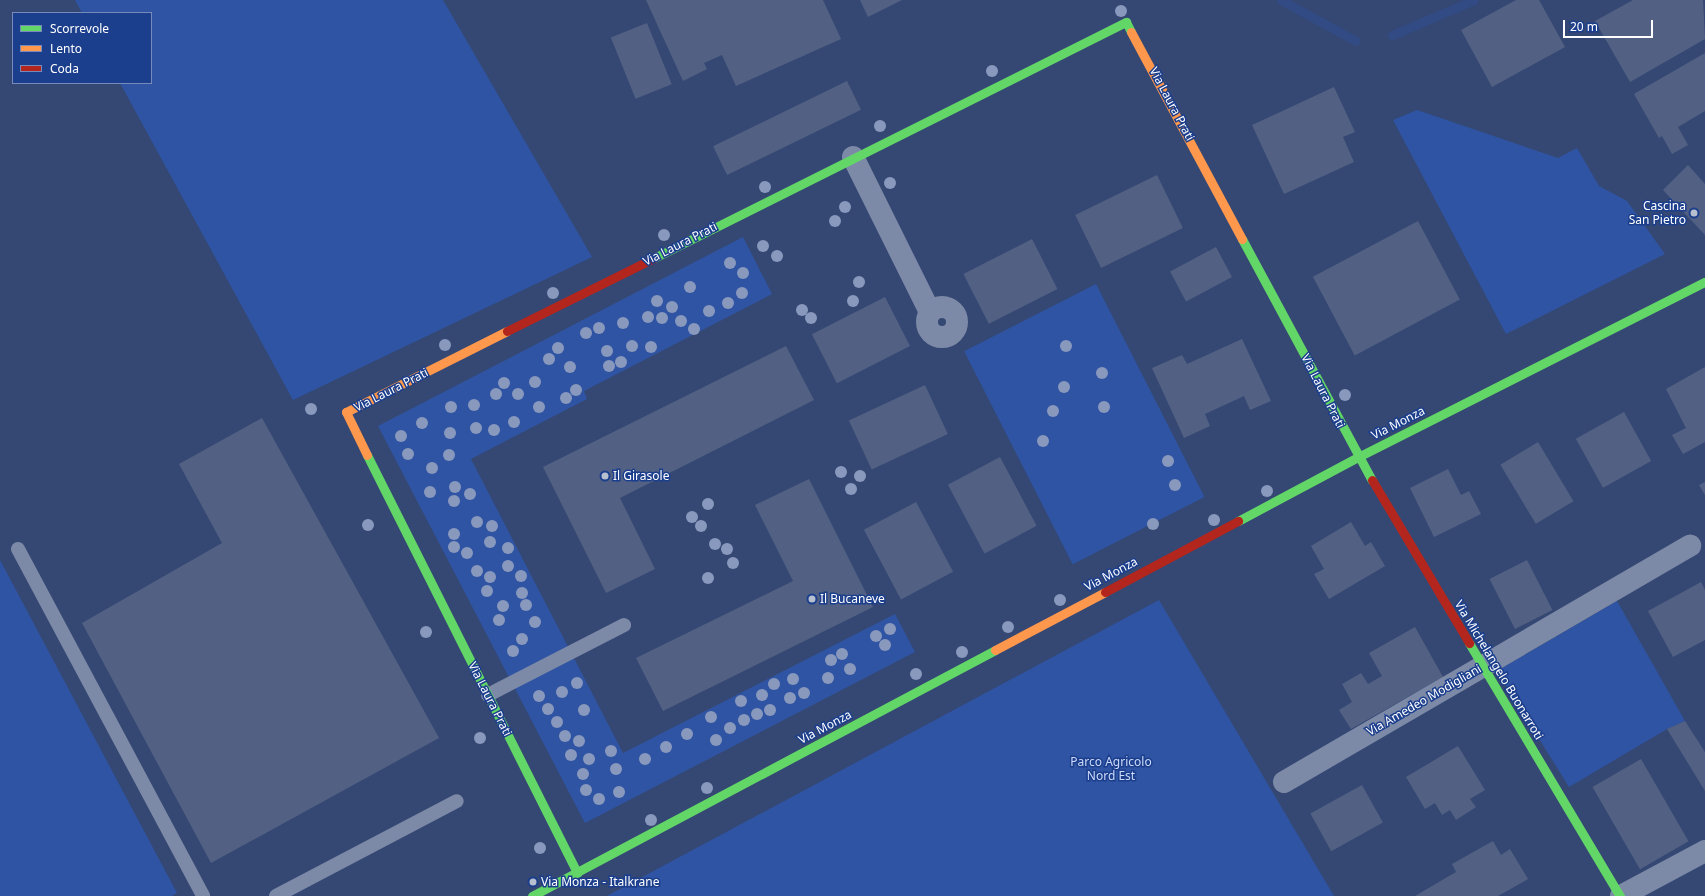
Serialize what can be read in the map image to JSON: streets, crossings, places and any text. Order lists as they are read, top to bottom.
{
  "streets": {
    "street": [
      "Via Laura Prati",
      "Via Monza",
      "Via Michelangelo Buonarroti",
      "Via Amedeo Modigliani"
    ]
  },
  "crossings": [
    ["Via Laura Prati", "Via Monza"],
    ["Via Laura Prati", "Via Michelangelo Buonarroti"],
    ["Via Monza", "Via Michelangelo Buonarroti"],
    ["Via Michelangelo Buonarroti", "Via Amedeo Modigliani"]
  ],
  "parks": ["Parco Agricolo Nord Est"],
  "places": [
    "Cascina San Pietro",
    "Il Girasole",
    "Il Bucaneve",
    "Via Monza - Italkrane"
  ],
  "legend": ["Scorrevole", "Lento", "Coda"],
  "scale_bar": "20 m"
}
